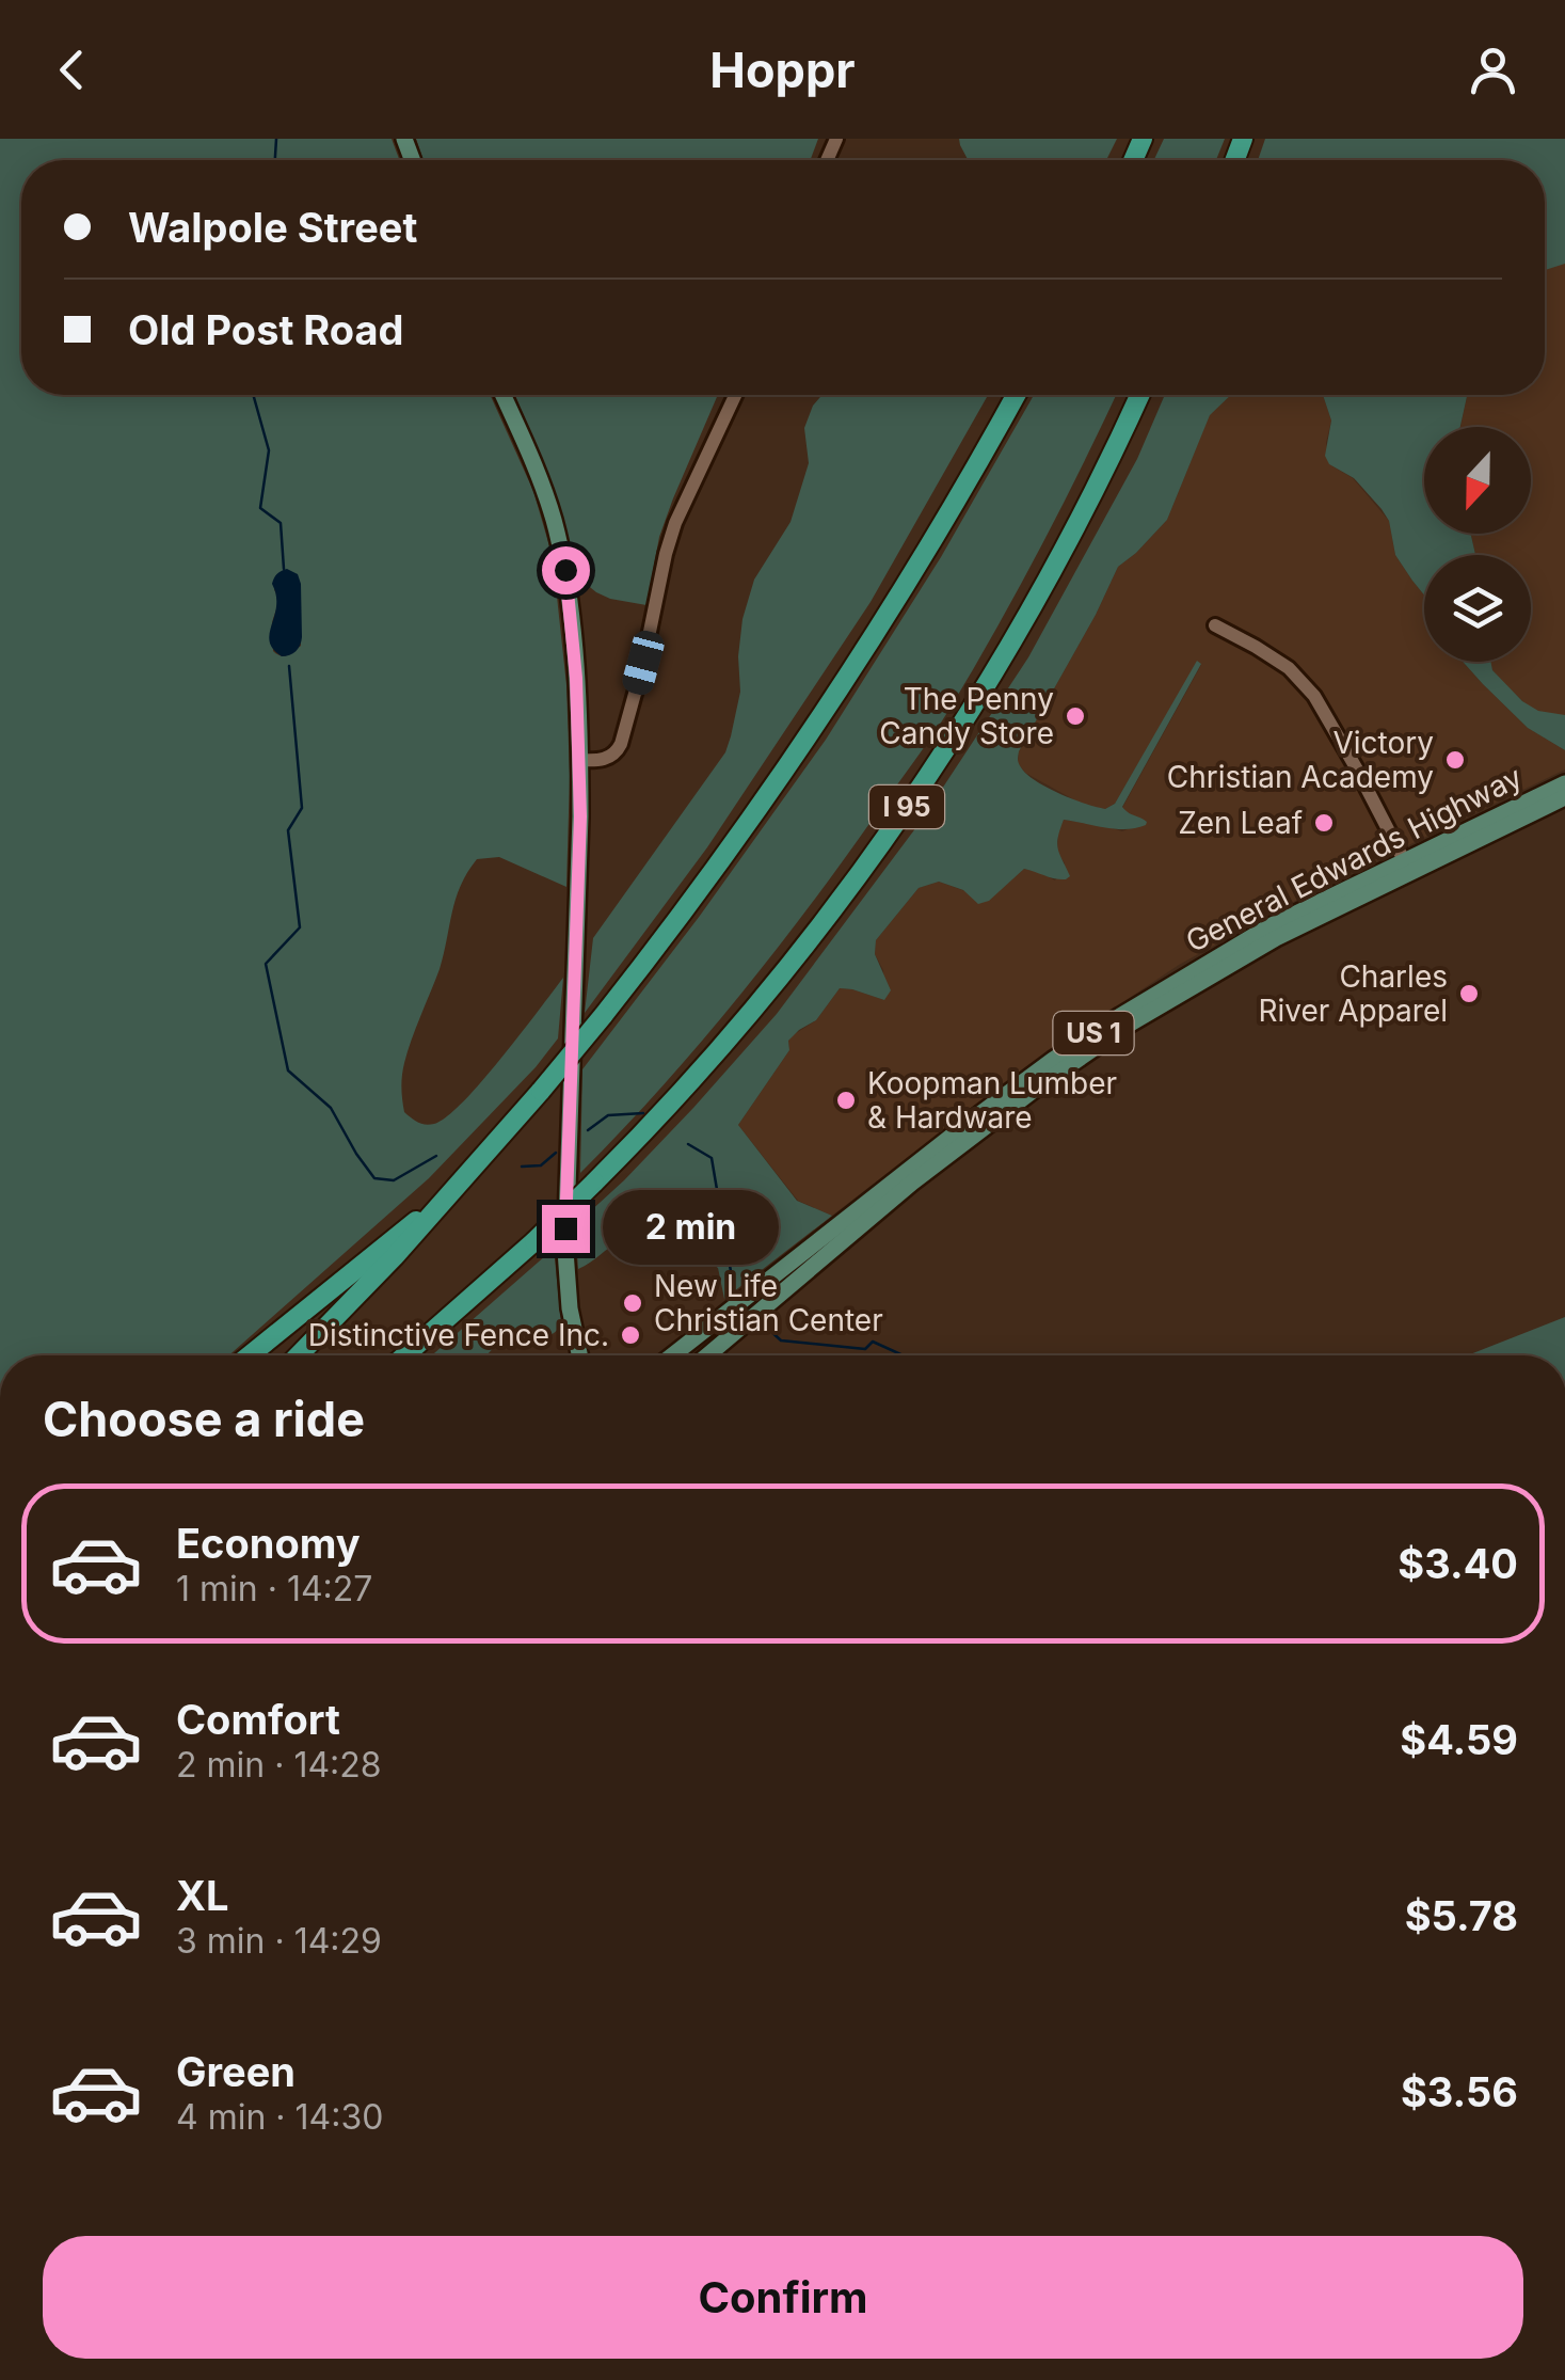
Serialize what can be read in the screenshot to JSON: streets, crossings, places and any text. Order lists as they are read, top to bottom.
{
  "streets": {
    "highway": ["I 95"],
    "main road": ["General Edwards Highway", "US 1"]
  },
  "places": [
    "The Penny Candy Store",
    "Victory Christian Academy",
    "Zen Leaf",
    "Charles River Apparel",
    "Koopman Lumber & Hardware",
    "New Life Christian Center",
    "Distinctive Fence Inc."
  ],
  "north": "bottom",
  "page": {
    "header": "Hoppr",
    "banner": ["Walpole Street", "Old Post Road"],
    "bubble": "2 min",
    "heading": "Choose a ride",
    "list": [
      {
        "name": "Economy",
        "note": "1 min · 14:27",
        "value": "$3.40"
      },
      {
        "name": "Comfort",
        "note": "2 min · 14:28",
        "value": "$4.59"
      },
      {
        "name": "XL",
        "note": "3 min · 14:29",
        "value": "$5.78"
      },
      {
        "name": "Green",
        "note": "4 min · 14:30",
        "value": "$3.56"
      }
    ],
    "buttons": "Confirm"
  }
}
